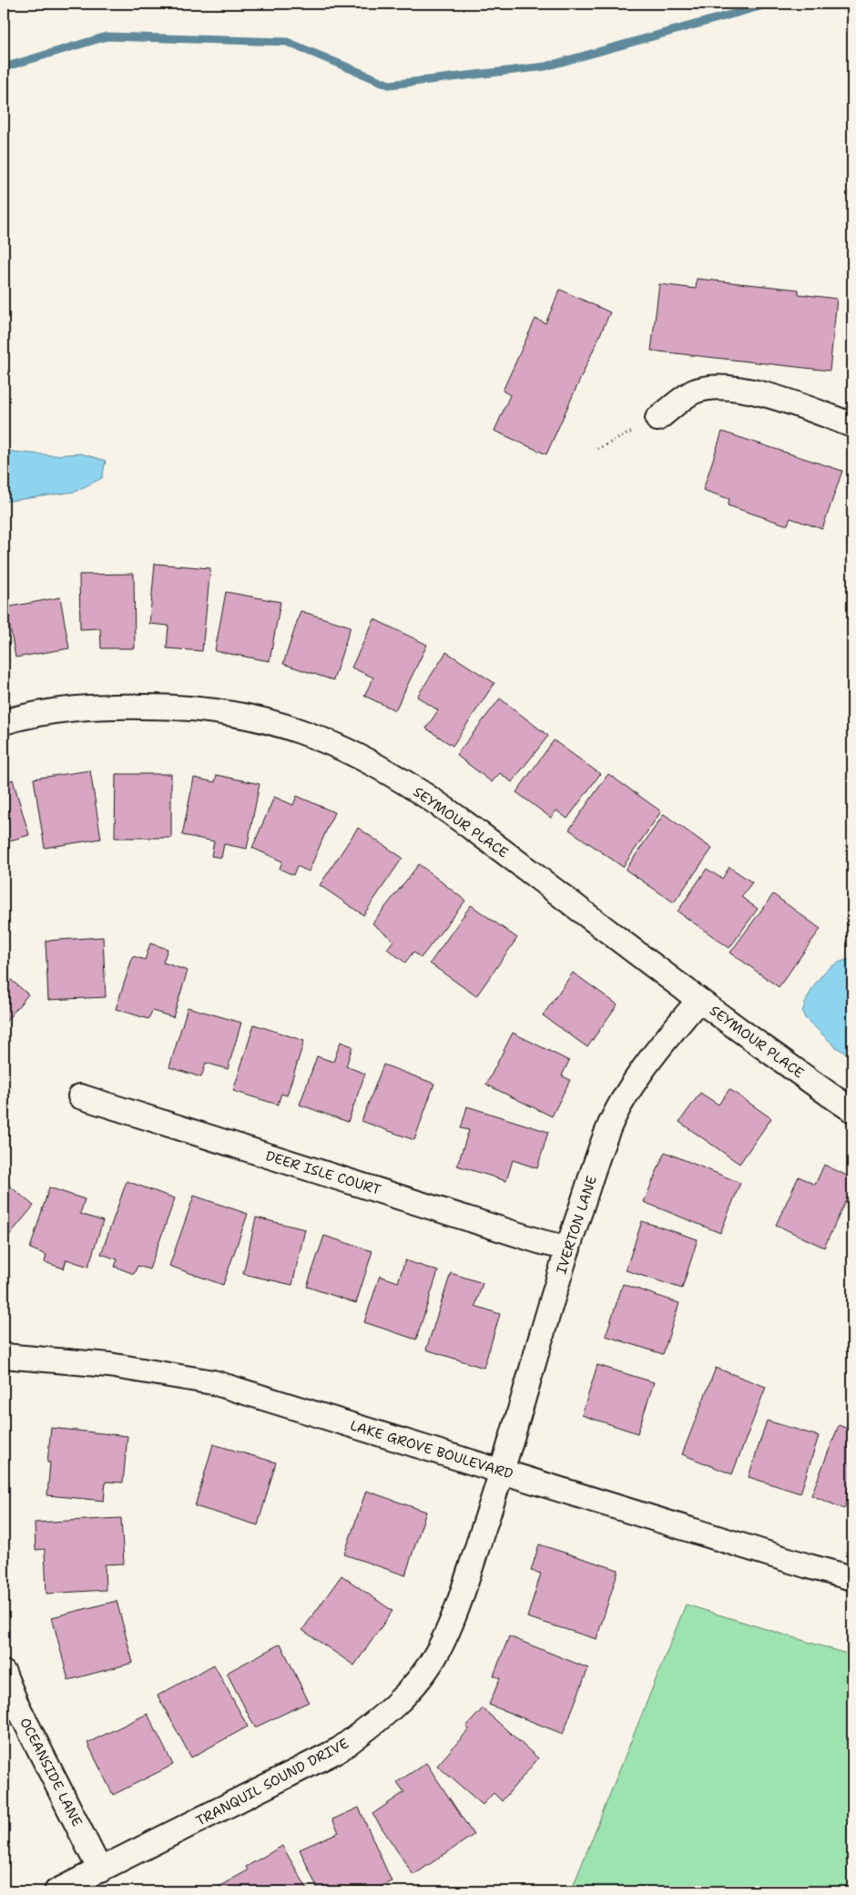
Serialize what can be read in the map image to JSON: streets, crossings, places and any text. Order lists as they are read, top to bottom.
{
  "streets": {
    "street": [
      "SEYMOUR PLACE",
      "DEER ISLE COURT",
      "IVERTON LANE",
      "LAKE GROVE BOULEVARD",
      "OCEANSIDE LANE",
      "TRANQUIL SOUND DRIVE"
    ]
  },
  "crossings": [
    ["SEYMOUR PLACE", "IVERTON LANE"],
    ["DEER ISLE COURT", "IVERTON LANE"],
    ["IVERTON LANE", "LAKE GROVE BOULEVARD"],
    ["IVERTON LANE", "TRANQUIL SOUND DRIVE"],
    ["LAKE GROVE BOULEVARD", "TRANQUIL SOUND DRIVE"],
    ["OCEANSIDE LANE", "TRANQUIL SOUND DRIVE"]
  ]
}
